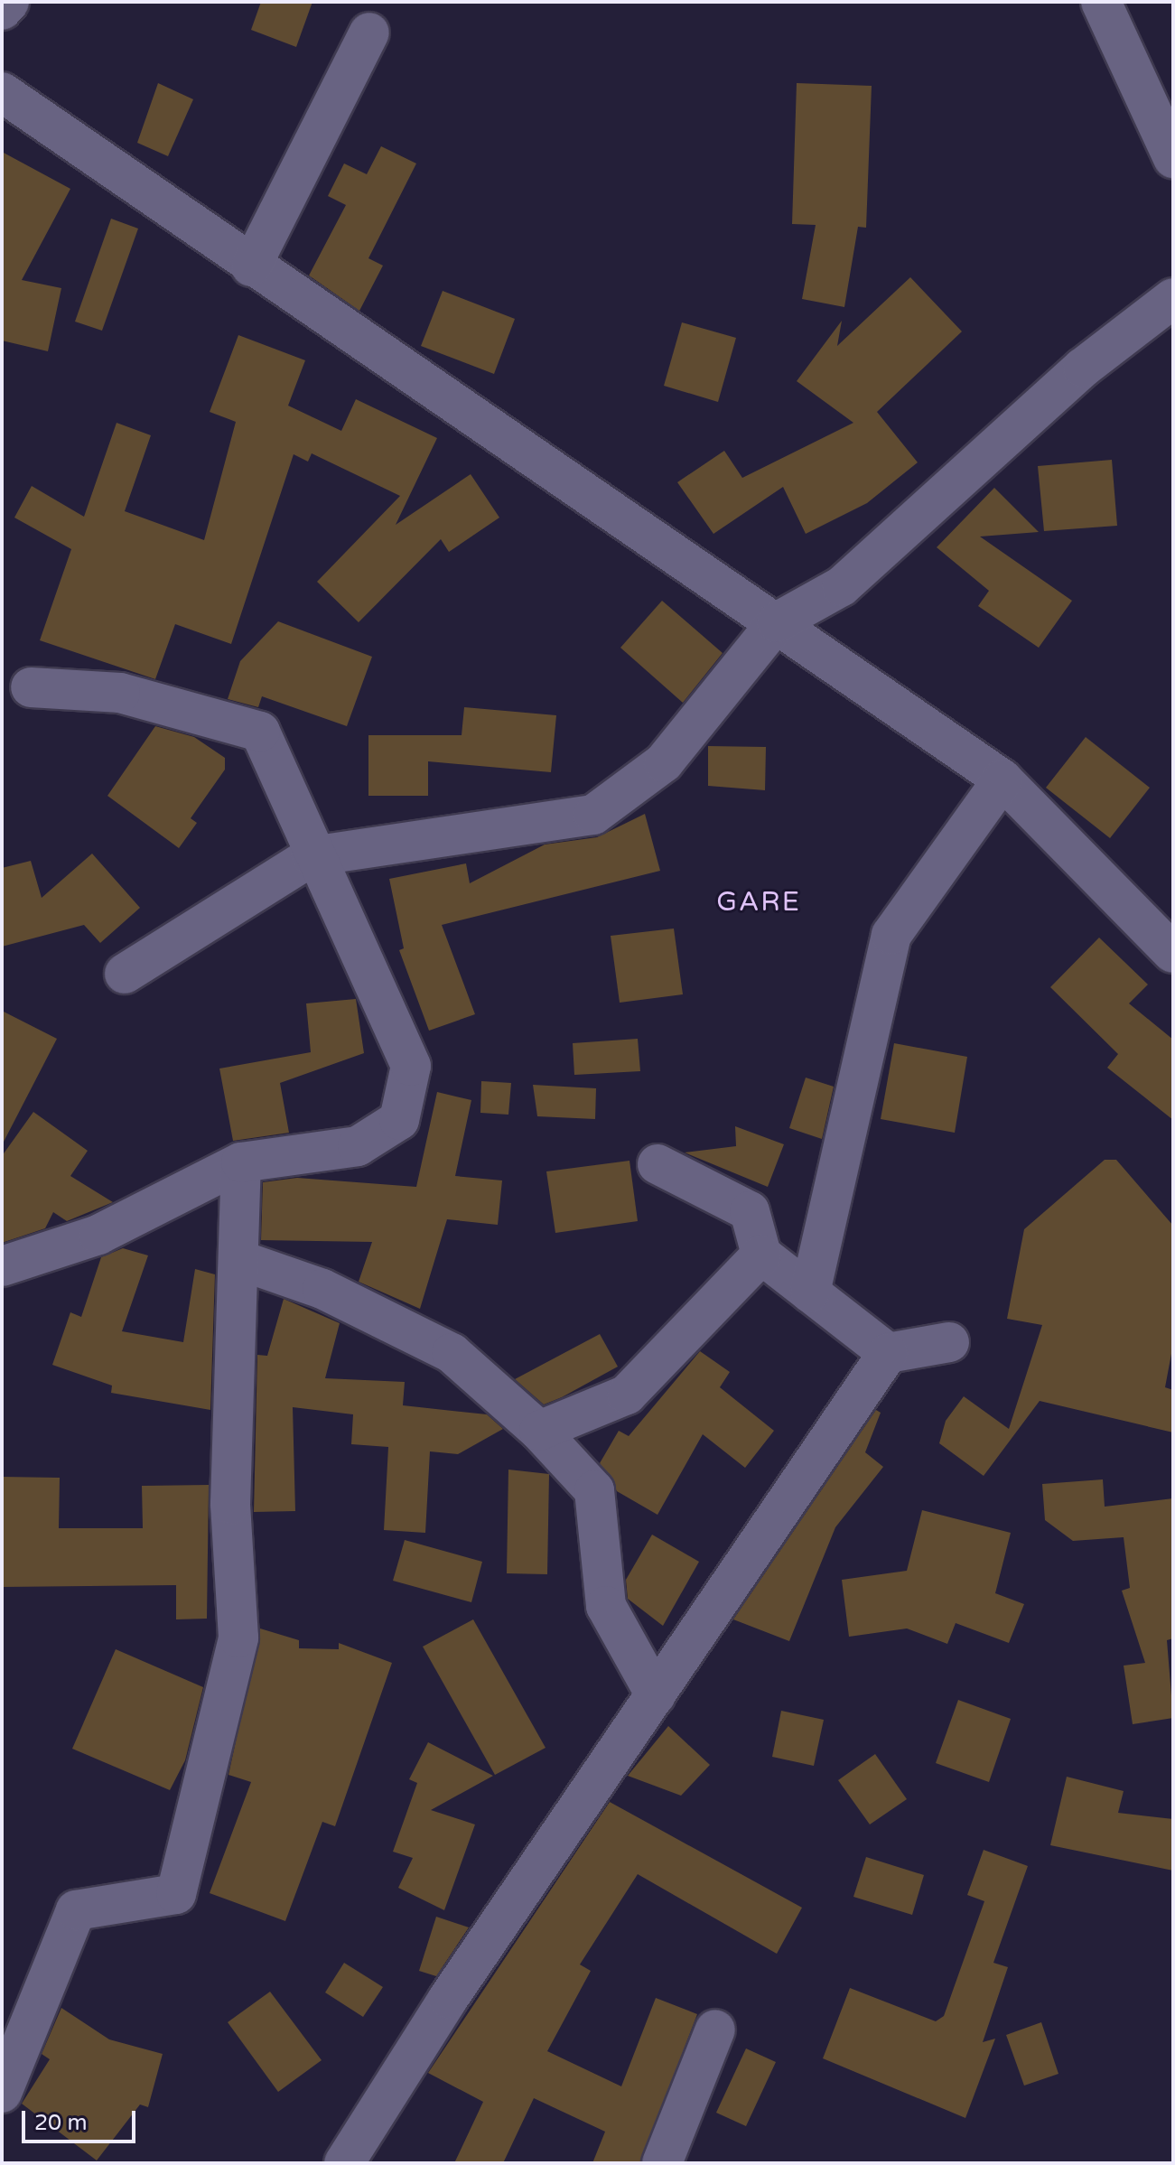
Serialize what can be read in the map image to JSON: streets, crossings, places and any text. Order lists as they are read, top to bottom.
{
  "districts": ["GARE"],
  "scale_bar": "20 m"
}
